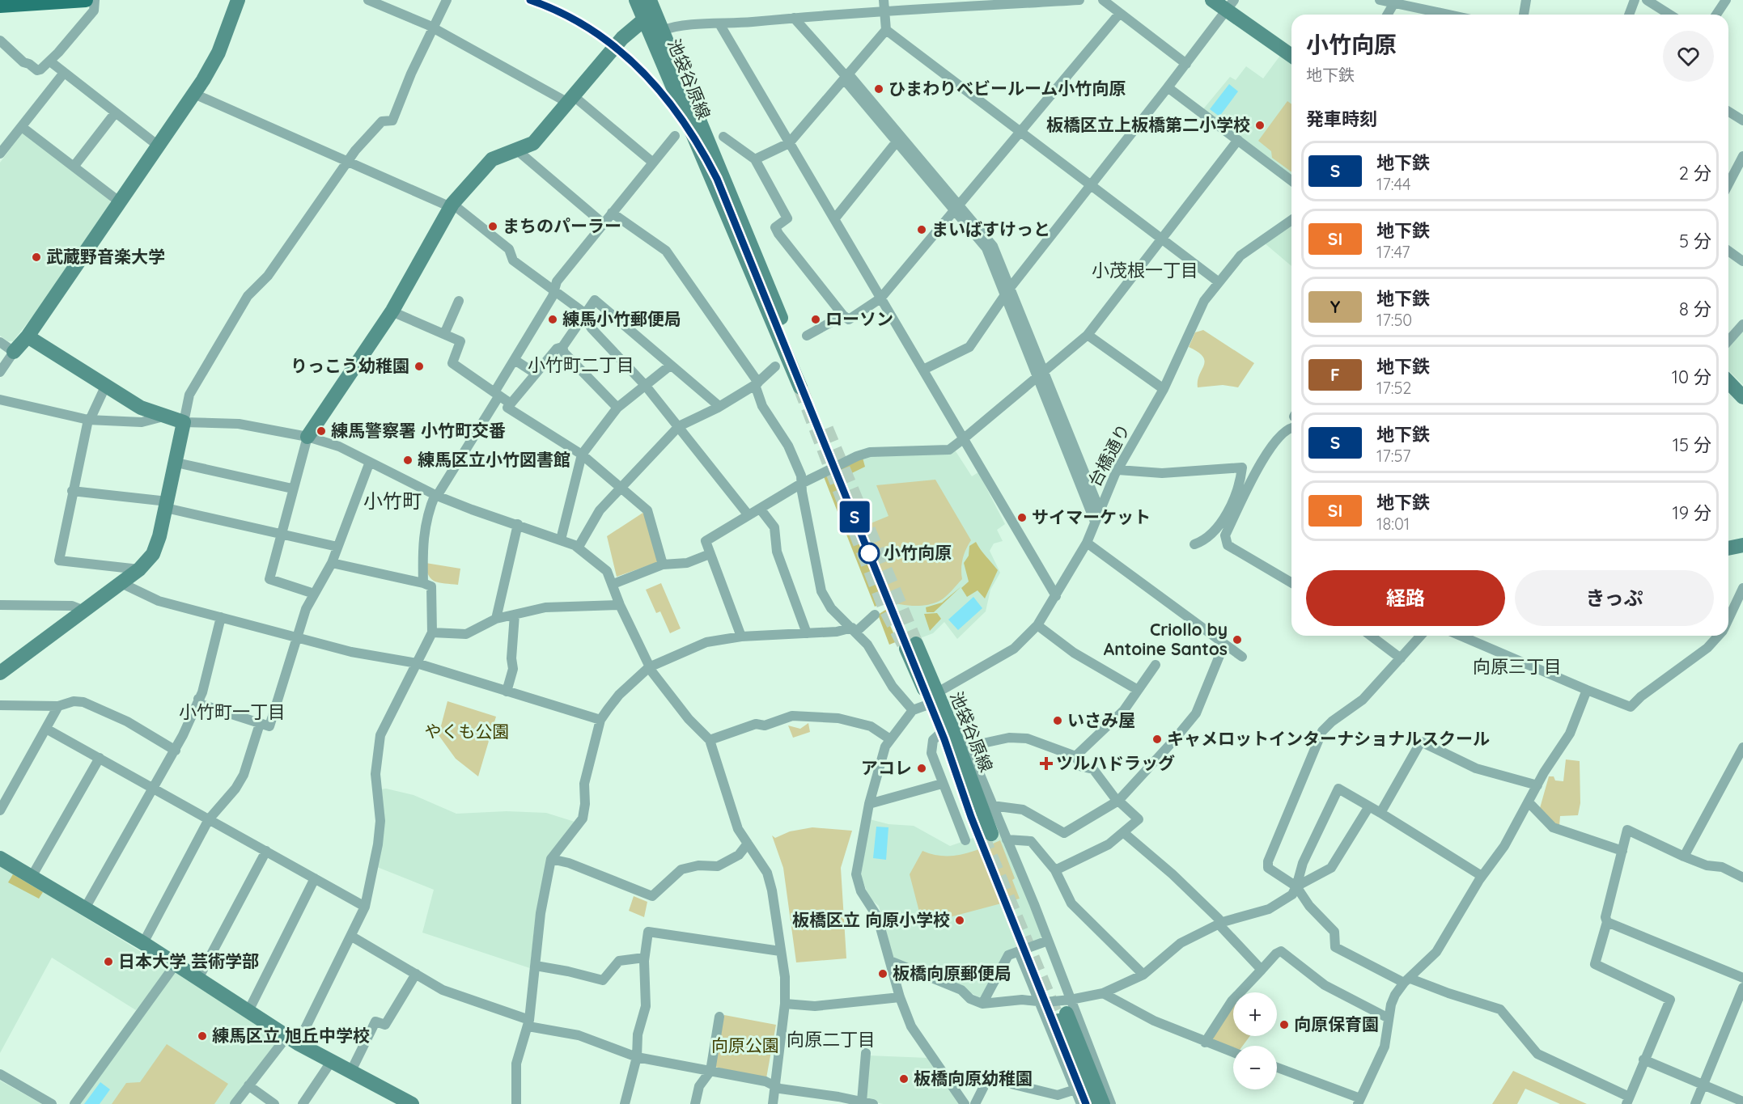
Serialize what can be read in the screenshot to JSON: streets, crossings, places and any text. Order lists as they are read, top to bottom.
{
  "streets": {
    "street": ["池袋谷原線", "台橋通り"]
  },
  "crossings": [
    ["池袋谷原線", "台橋通り"]
  ],
  "districts": [
    "小茂根一丁目",
    "小竹町二丁目",
    "小竹町",
    "向原三丁目",
    "小竹町一丁目",
    "向原二丁目"
  ],
  "parks": ["やくも公園", "向原公園"],
  "places": {
    "other": [
      "ひまわりベビールーム小竹向原",
      "板橋区立上板橋第二小学校",
      "まちのパーラー",
      "まいばすけっと",
      "武蔵野音楽大学",
      "練馬小竹郵便局",
      "ローソン",
      "りっこう幼稚園",
      "練馬警察署 小竹町交番",
      "練馬区立小竹図書館",
      "サイマーケット",
      "小竹向原",
      "Criollo by Antoine Santos",
      "いさみ屋",
      "キャメロットインターナショナルスクール",
      "アコレ",
      "板橋区立 向原小学校",
      "日本大学 芸術学部",
      "板橋向原郵便局",
      "向原保育園",
      "練馬区立 旭丘中学校",
      "板橋向原幼稚園"
    ],
    "health": ["ツルハドラッグ"]
  },
  "lines": ["metro line S"],
  "page": {
    "on_map": "S",
    "heading": [
      ["小竹向原", "地下鉄"],
      "発車時刻"
    ],
    "list": [
      {
        "mark": "S",
        "name": "地下鉄",
        "note": "17:44",
        "value": "2 分"
      },
      {
        "mark": "SI",
        "name": "地下鉄",
        "note": "17:47",
        "value": "5 分"
      },
      {
        "mark": "Y",
        "name": "地下鉄",
        "note": "17:50",
        "value": "8 分"
      },
      {
        "mark": "F",
        "name": "地下鉄",
        "note": "17:52",
        "value": "10 分"
      },
      {
        "mark": "S",
        "name": "地下鉄",
        "note": "17:57",
        "value": "15 分"
      },
      {
        "mark": "SI",
        "name": "地下鉄",
        "note": "18:01",
        "value": "19 分"
      }
    ],
    "buttons": ["経路", "きっぷ"],
    "map_buttons": ["+", "−"]
  }
}
